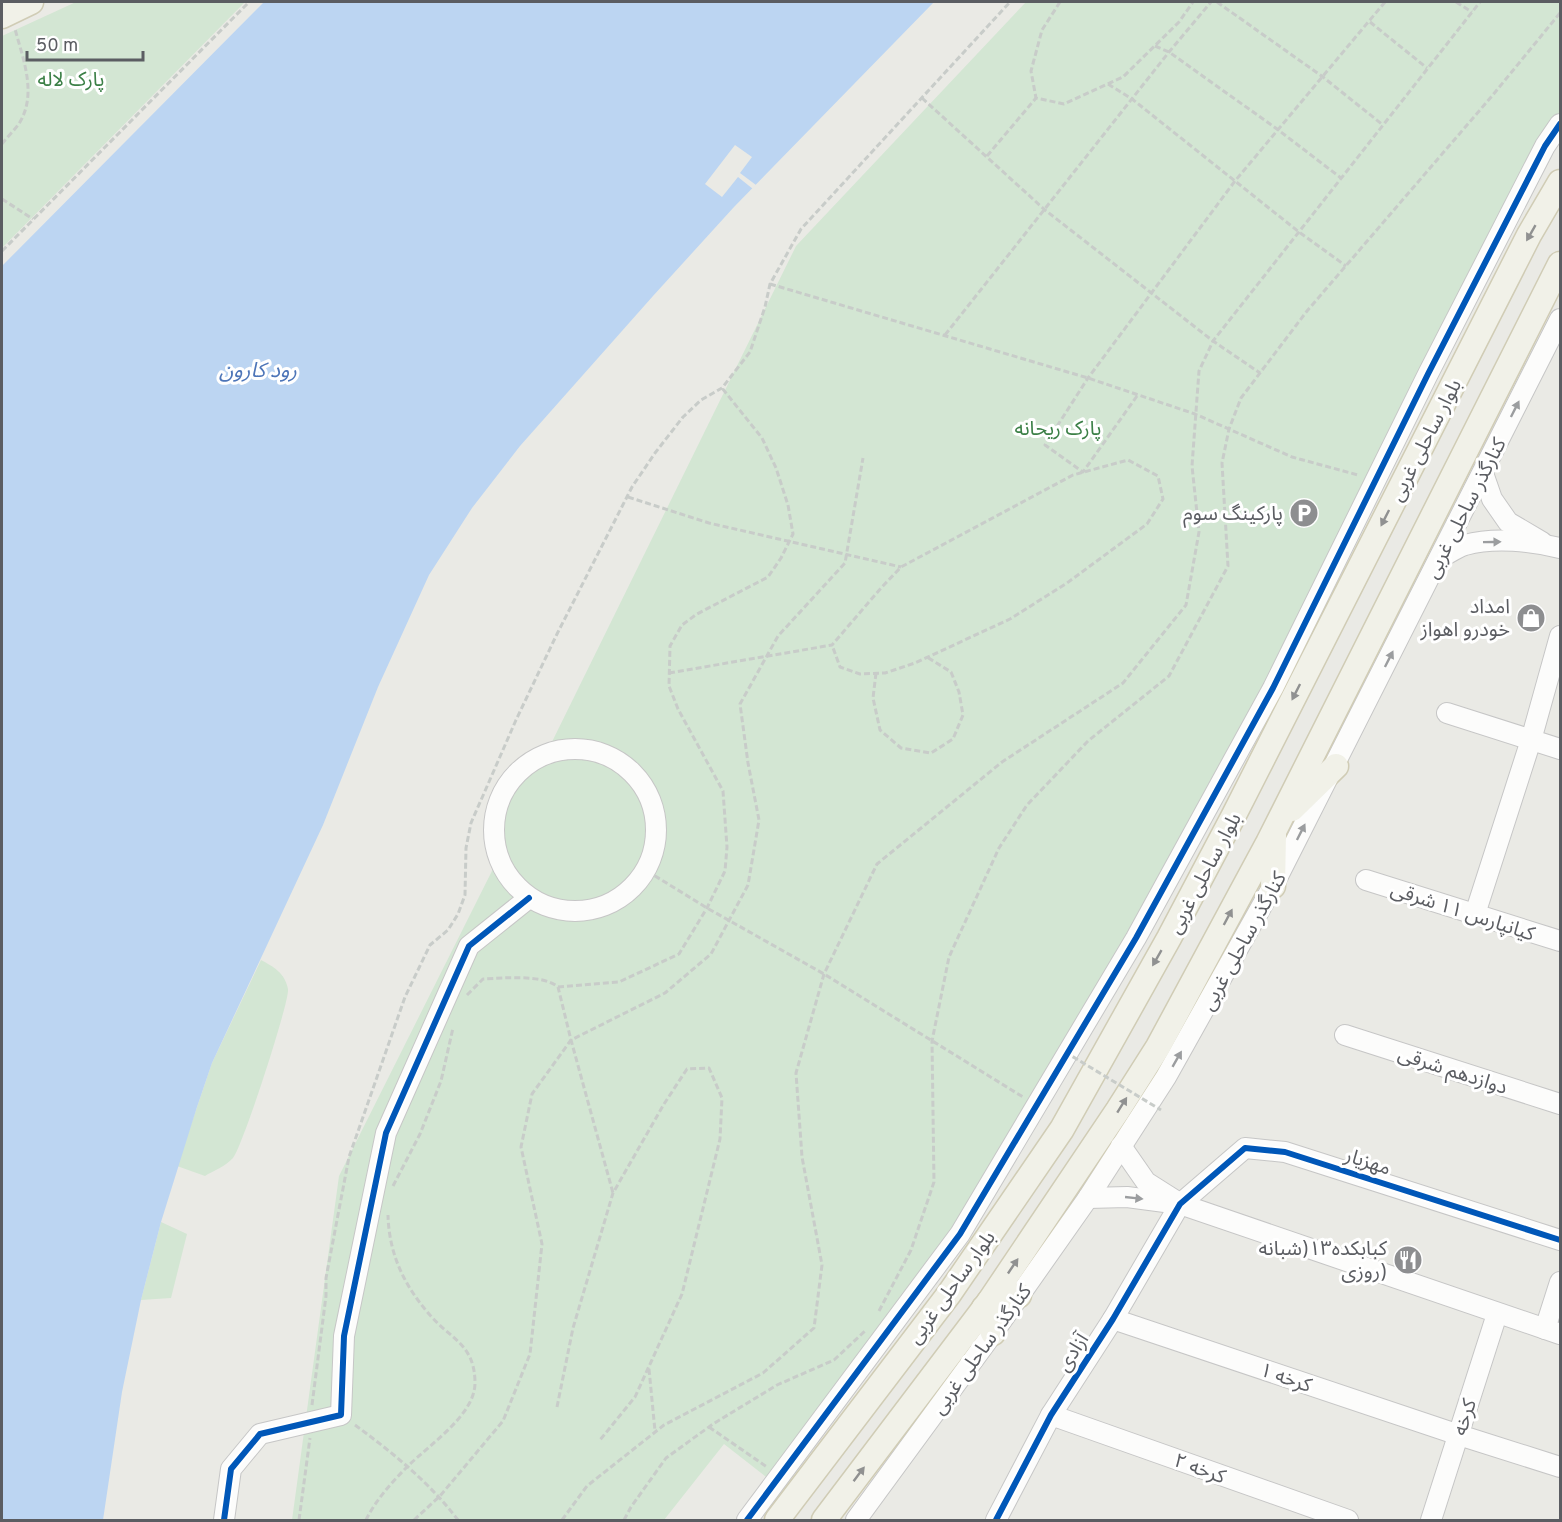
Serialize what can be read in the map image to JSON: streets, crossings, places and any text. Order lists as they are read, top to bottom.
{
  "streets": {
    "main road": ["بلوار ساحلی غربی"],
    "street": [
      "کنارگذر ساحلی غربی",
      "کیانپارس ۱۱ شرقی",
      "دوازدهم شرقی",
      "مهزیار",
      "آزادی",
      "کرخه ۱",
      "کرخه",
      "کرخه ۲"
    ]
  },
  "crossings": [
    ["مهزیار", "آزادی"],
    ["آزادی", "کرخه ۱"],
    ["آزادی", "کرخه ۲"],
    ["کرخه ۱", "کرخه"]
  ],
  "water": ["رود کارون"],
  "parks": ["پارک لاله", "پارک ریحانه"],
  "places": {
    "parking": ["پارکینگ سوم"],
    "shop": ["امداد خودرو اهواز"],
    "restaurant": ["کبابکده۱۳(شبانه روزی)"]
  },
  "scale_bar": "50 m"
}
